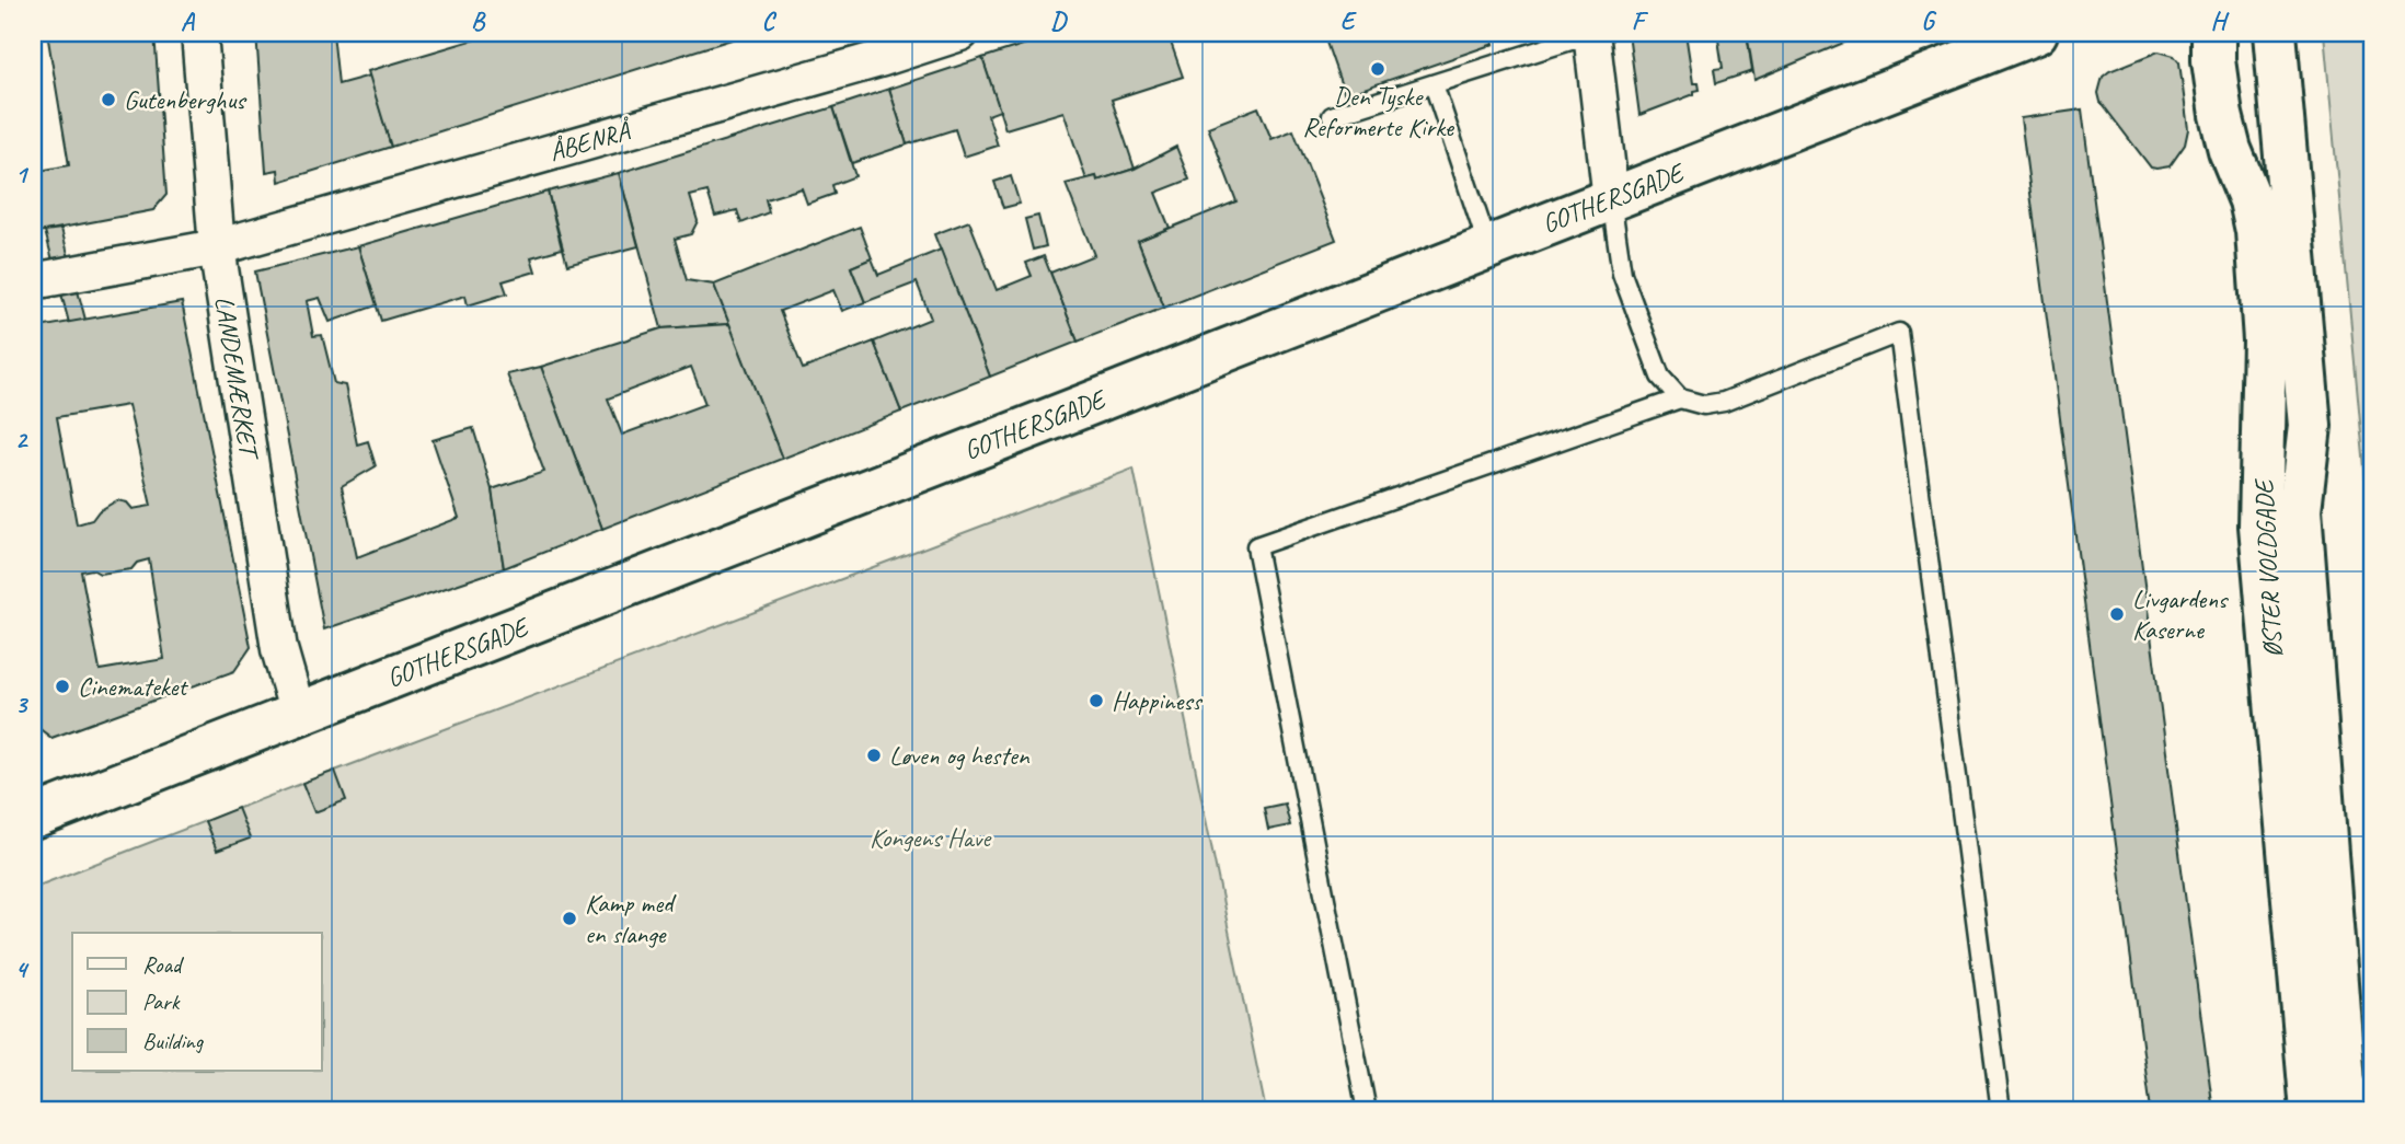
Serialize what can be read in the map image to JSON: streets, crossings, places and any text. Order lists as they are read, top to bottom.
{
  "streets": {
    "street": [
      "ÅBENRÅ",
      "GOTHERSGADE",
      "LANDEMÆRKET",
      "ØSTER VOLDGADE"
    ]
  },
  "crossings": [
    ["ÅBENRÅ", "LANDEMÆRKET"],
    ["GOTHERSGADE", "LANDEMÆRKET"]
  ],
  "parks": ["Kongens Have"],
  "places": [
    "Den Tyske Reformerte Kirke",
    "Gutenberghus",
    "Livgardens Kaserne",
    "Cinemateket",
    "Happiness",
    "Løven og hesten",
    "Kamp med en slange"
  ],
  "legend": ["Road", "Park", "Building"],
  "grid": {
    "columns": [
      "A",
      "B",
      "C",
      "D",
      "E",
      "F",
      "G",
      "H"
    ],
    "rows": [
      "1",
      "2",
      "3",
      "4"
    ]
  }
}
